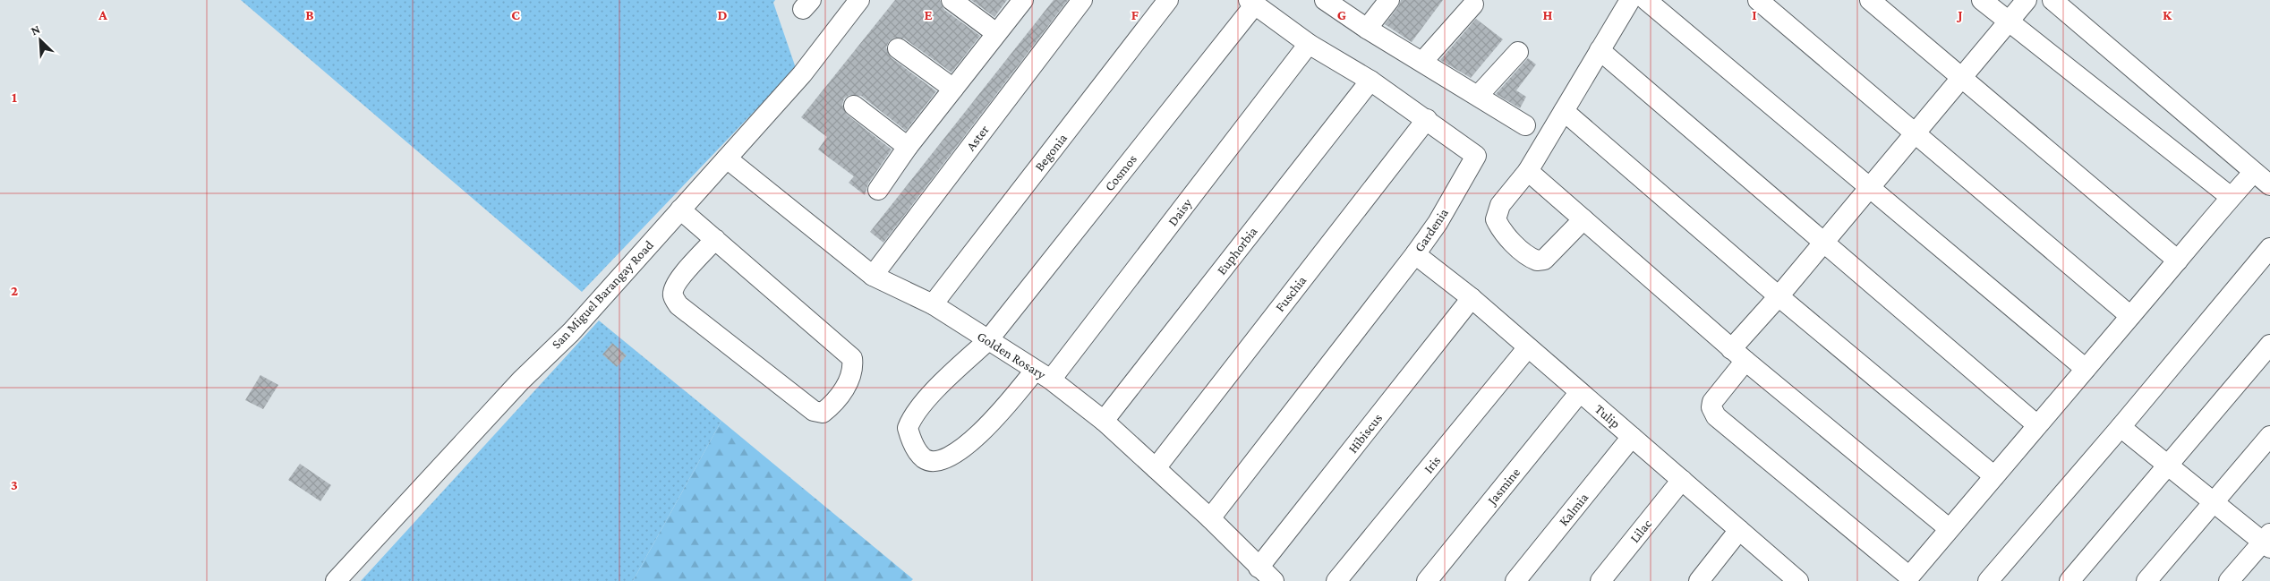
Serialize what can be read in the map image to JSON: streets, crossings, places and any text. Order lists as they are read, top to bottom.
{
  "streets": {
    "street": [
      "Aster",
      "Begonia",
      "Cosmos",
      "Daisy",
      "Gardenia",
      "Euphorbia",
      "Fuschia",
      "San Miguel Barangay Road",
      "Golden Rosary",
      "Tulip",
      "Hibiscus",
      "Iris",
      "Jasmine",
      "Kalmia",
      "Lilac"
    ]
  },
  "crossings": [
    ["Aster", "Golden Rosary"],
    ["Begonia", "Golden Rosary"],
    ["Cosmos", "Daisy"],
    ["Cosmos", "Gardenia"],
    ["Cosmos", "Golden Rosary"],
    ["Daisy", "Gardenia"],
    ["Daisy", "Golden Rosary"],
    ["Gardenia", "Euphorbia"],
    ["Gardenia", "Fuschia"],
    ["Gardenia", "Golden Rosary"],
    ["Gardenia", "Tulip"],
    ["Euphorbia", "Golden Rosary"],
    ["Fuschia", "Golden Rosary"],
    ["San Miguel Barangay Road", "Golden Rosary"],
    ["Golden Rosary", "Hibiscus"],
    ["Tulip", "Hibiscus"],
    ["Tulip", "Iris"],
    ["Tulip", "Jasmine"],
    ["Tulip", "Kalmia"],
    ["Tulip", "Lilac"]
  ],
  "north": "top left",
  "grid": {
    "columns": [
      "A",
      "B",
      "C",
      "D",
      "E",
      "F",
      "G",
      "H",
      "I",
      "J",
      "K"
    ],
    "rows": ["1", "2", "3"]
  }
}
